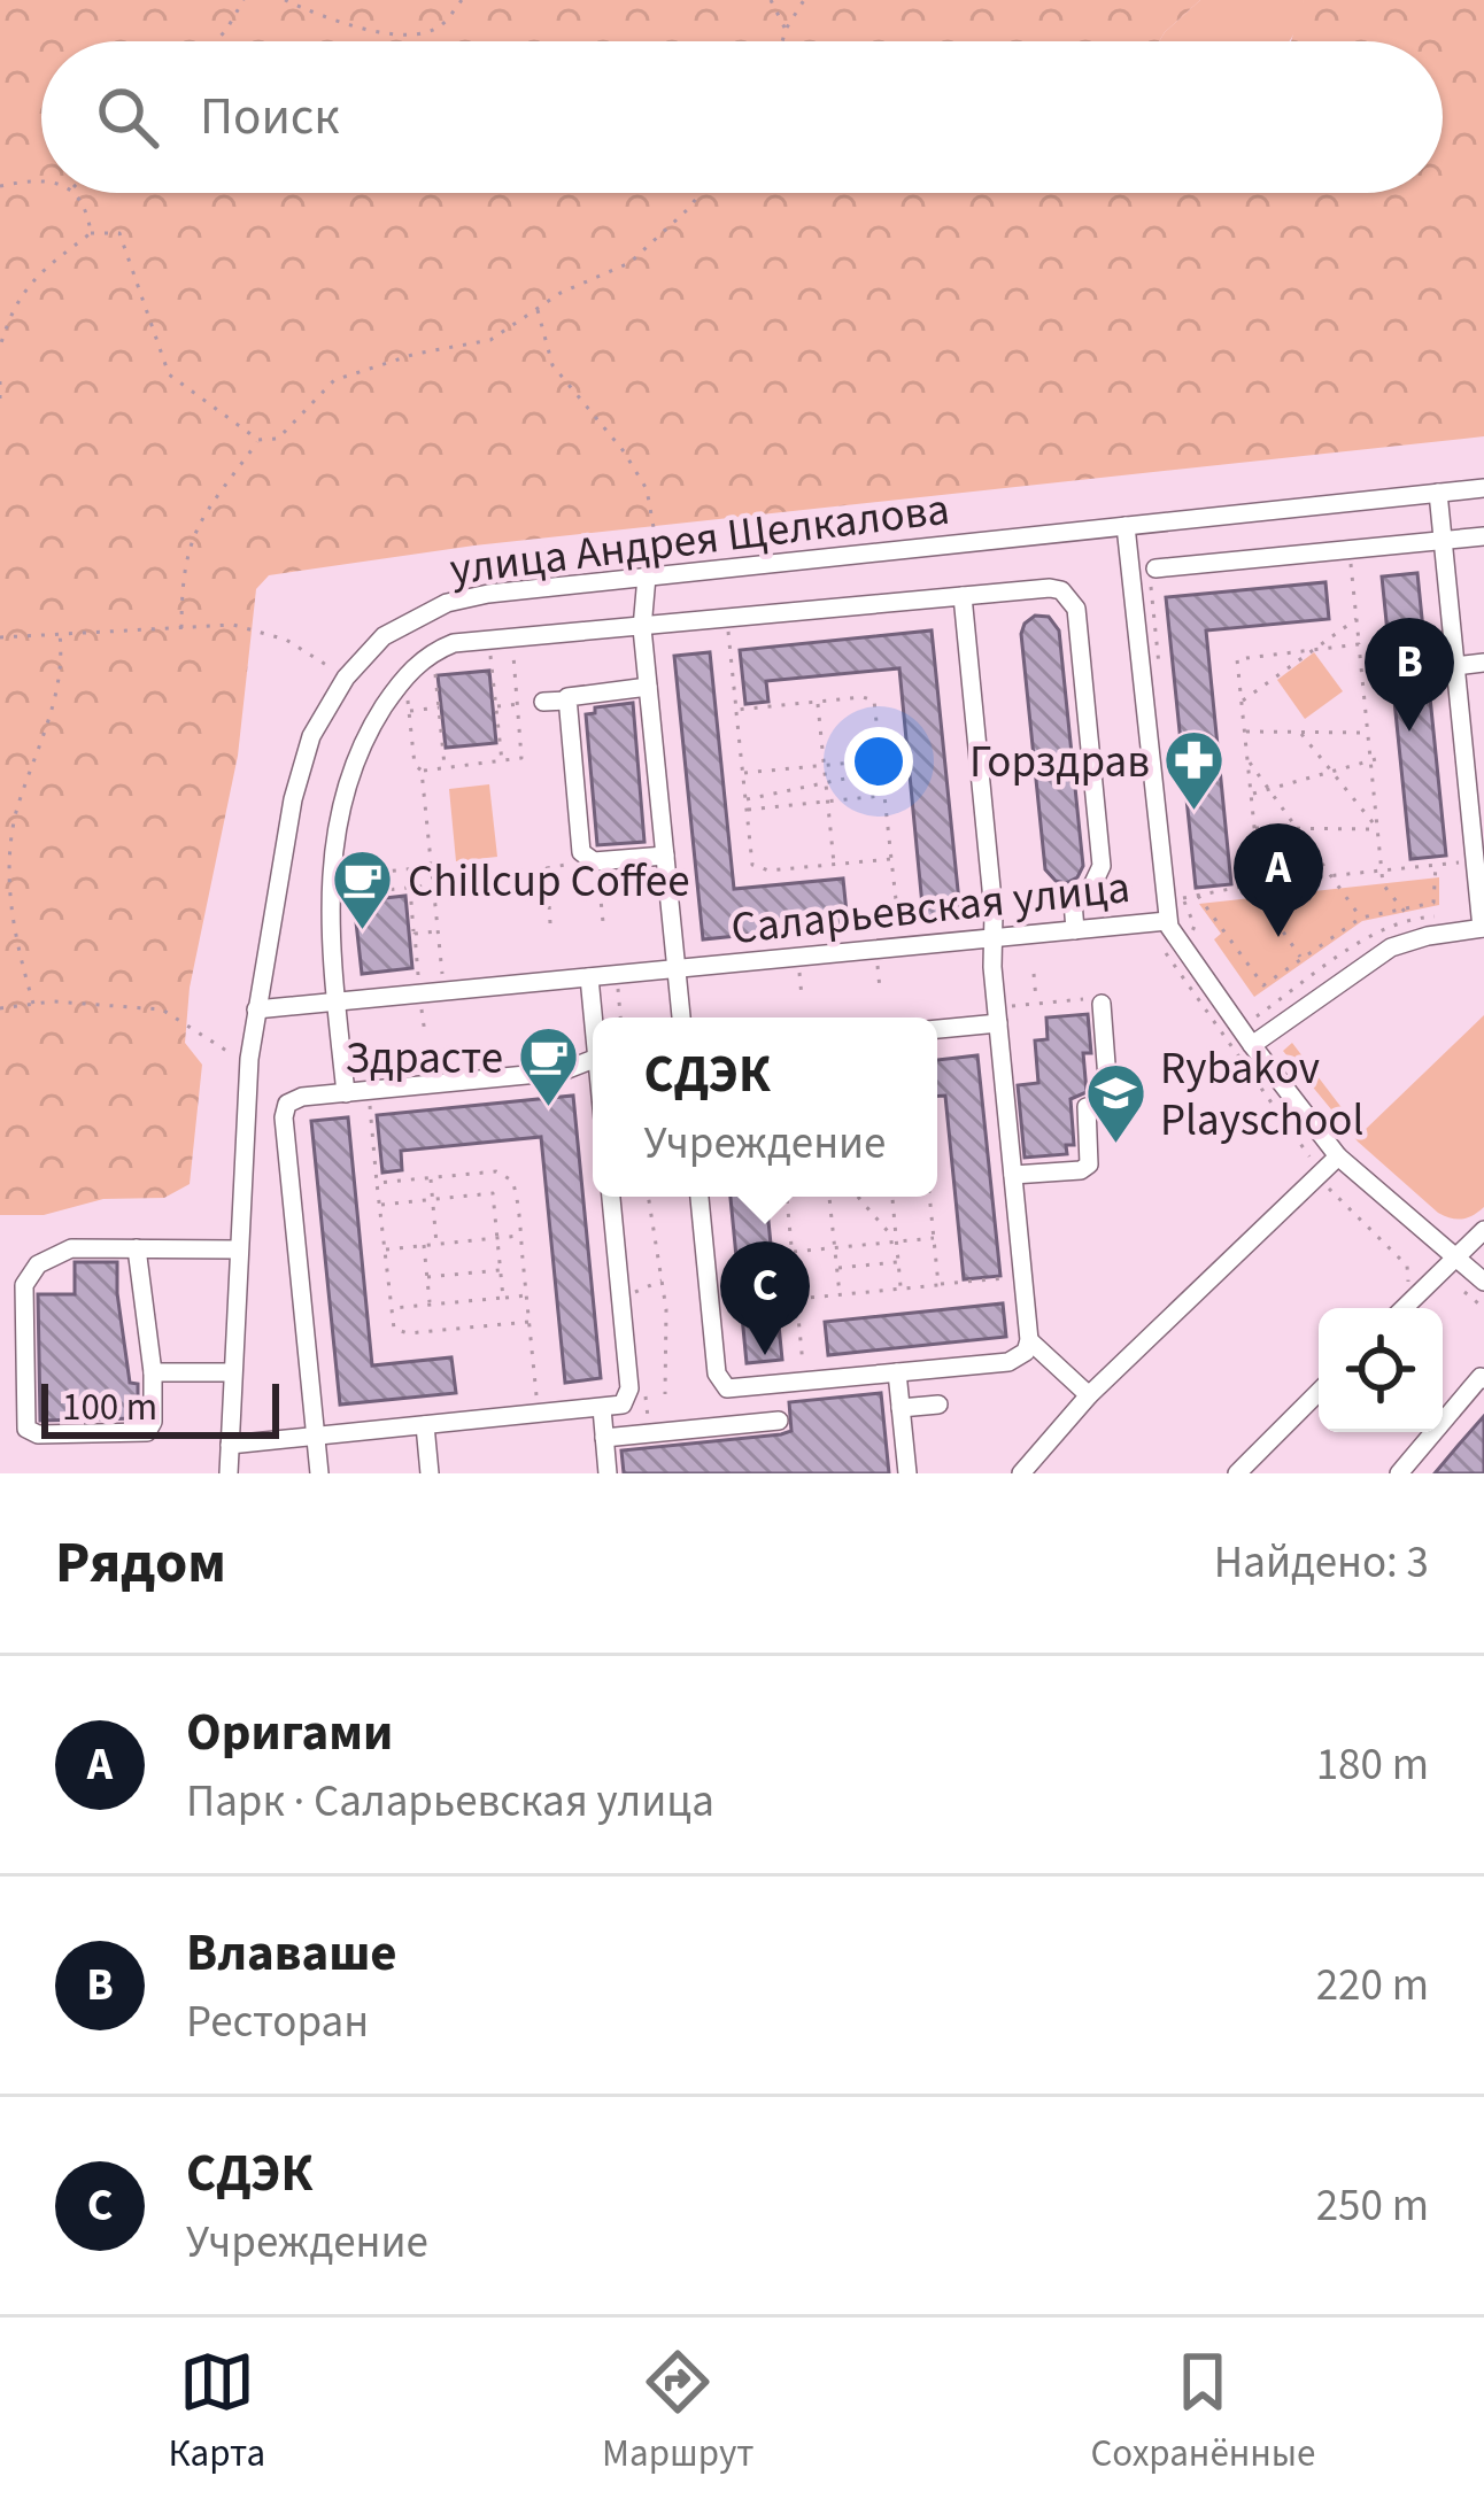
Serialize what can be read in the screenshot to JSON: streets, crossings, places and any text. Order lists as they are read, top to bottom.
{
  "streets": {
    "street": ["улица Андрея Щелкалова", "Саларьевская улица"]
  },
  "crossings": [
    ["улица Андрея Щелкалова", "Саларьевская улица"]
  ],
  "places": {
    "pharmacy": ["Горздрав"],
    "cafe": ["Chillcup Coffee", "Здрасте"],
    "school or university": ["Rybakov Playschool"]
  },
  "scale_bar": "100 m",
  "page": {
    "search": "Поиск",
    "pins": ["B", "A", "C"],
    "popup": ["СДЭК", "Учреждение"],
    "scale": "100 m",
    "heading": ["Рядом", "Найдено: 3"],
    "list": [
      {
        "mark": "A",
        "name": "Оригами",
        "note": "Парк · Саларьевская улица",
        "value": "180 m"
      },
      {
        "mark": "B",
        "name": "Влаваше",
        "note": "Ресторан",
        "value": "220 m"
      },
      {
        "mark": "C",
        "name": "СДЭК",
        "note": "Учреждение",
        "value": "250 m"
      }
    ],
    "nav": ["Карта", "Маршрут", "Сохранённые"]
  }
}
